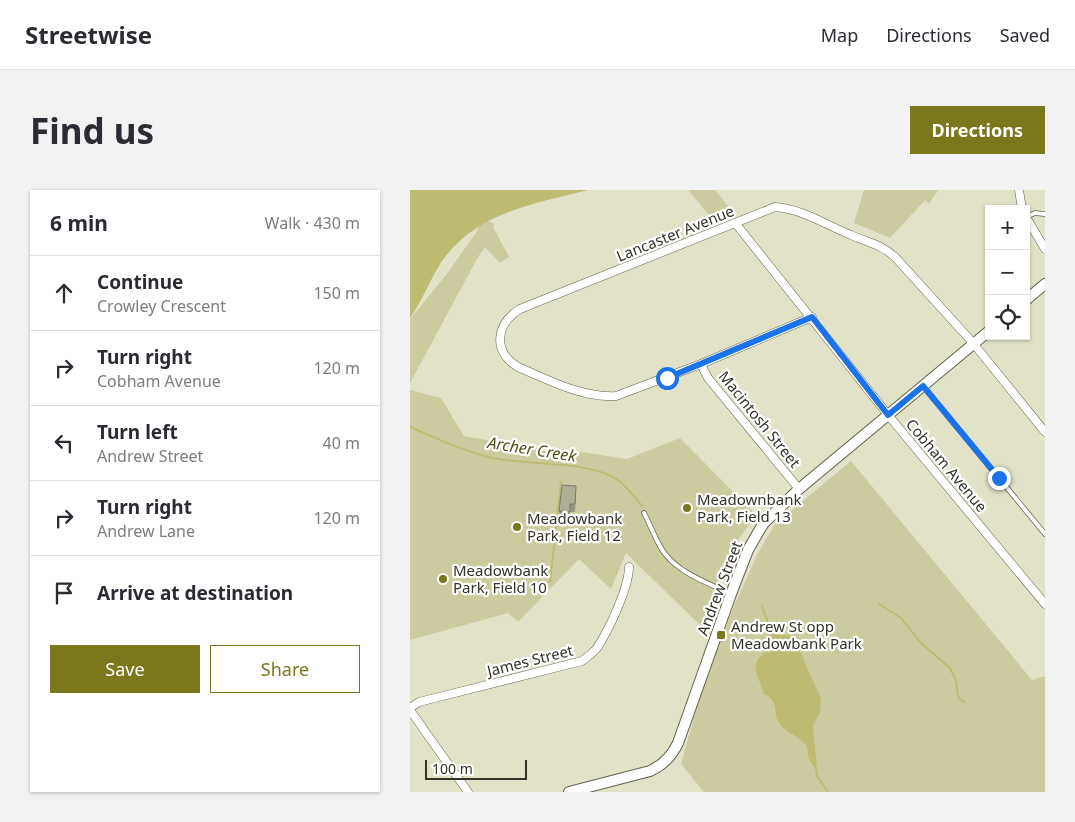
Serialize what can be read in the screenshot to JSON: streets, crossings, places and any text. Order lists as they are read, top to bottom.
{
  "streets": {
    "main road": ["Andrew Street"],
    "street": [
      "Lancaster Avenue",
      "Macintosh Street",
      "Cobham Avenue",
      "James Street"
    ]
  },
  "crossings": [
    ["Lancaster Avenue", "Macintosh Street"],
    ["Lancaster Avenue", "Cobham Avenue"],
    ["Lancaster Avenue", "Andrew Street"],
    ["Macintosh Street", "Andrew Street"],
    ["Cobham Avenue", "Andrew Street"]
  ],
  "water": ["Archer Creek"],
  "places": {
    "other": ["Meadownbank Park, Field 13", "Meadowbank Park, Field 12", "Meadowbank Park, Field 10"],
    "transit": ["Andrew St opp Meadowbank Park"]
  },
  "scale_bar": "100 m",
  "page": {
    "header": "Streetwise",
    "nav": ["Map", "Directions", "Saved"],
    "buttons": [
      "Directions",
      ["Save", "Share"]
    ],
    "title": "Find us",
    "heading": ["6 min", "Walk · 430 m"],
    "map_buttons": ["+", "−"],
    "list": [
      ["Continue", "Crowley Crescent", "150 m"],
      ["Turn right", "Cobham Avenue", "120 m"],
      ["Turn left", "Andrew Street", "40 m"],
      ["Turn right", "Andrew Lane", "120 m"],
      "Arrive at destination"
    ],
    "scale": "100 m"
  }
}
